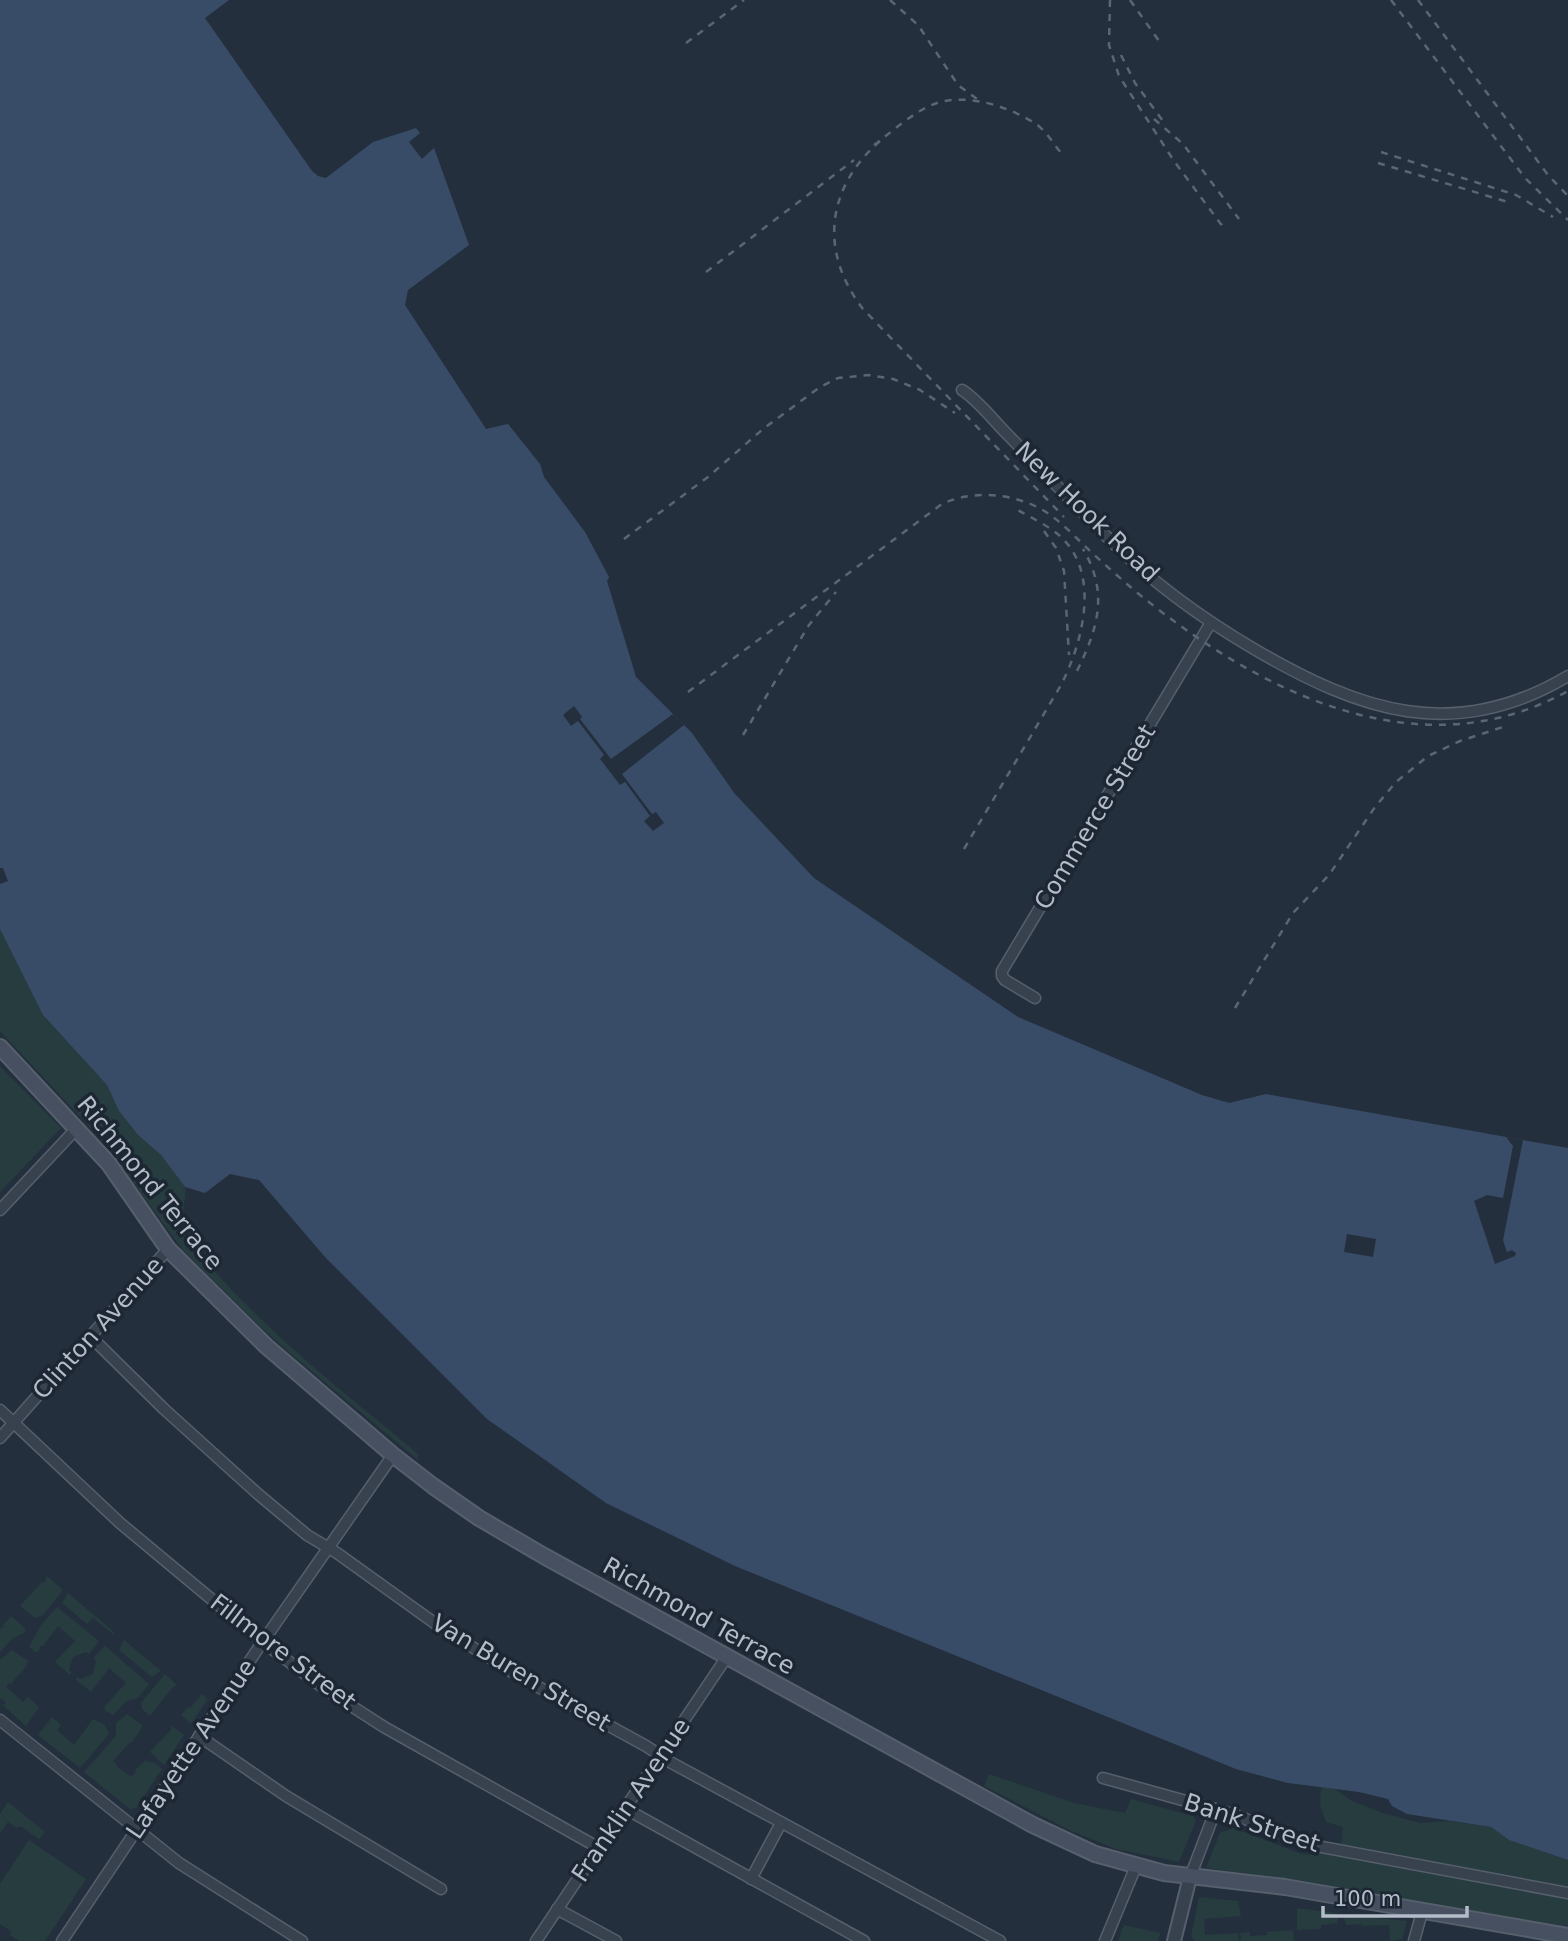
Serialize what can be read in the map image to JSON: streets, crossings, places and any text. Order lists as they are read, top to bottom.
{
  "streets": {
    "main road": ["Richmond Terrace"],
    "street": [
      "New Hook Road",
      "Commerce Street",
      "Clinton Avenue",
      "Fillmore Street",
      "Van Buren Street",
      "Lafayette Avenue",
      "Franklin Avenue",
      "Bank Street"
    ]
  },
  "crossings": [
    ["New Hook Road", "Commerce Street"],
    ["Richmond Terrace", "Clinton Avenue"],
    ["Richmond Terrace", "Lafayette Avenue"],
    ["Richmond Terrace", "Franklin Avenue"],
    ["Clinton Avenue", "Fillmore Street"],
    ["Clinton Avenue", "Van Buren Street"],
    ["Fillmore Street", "Lafayette Avenue"],
    ["Fillmore Street", "Franklin Avenue"],
    ["Van Buren Street", "Lafayette Avenue"],
    ["Van Buren Street", "Franklin Avenue"]
  ],
  "scale_bar": "100 m"
}
